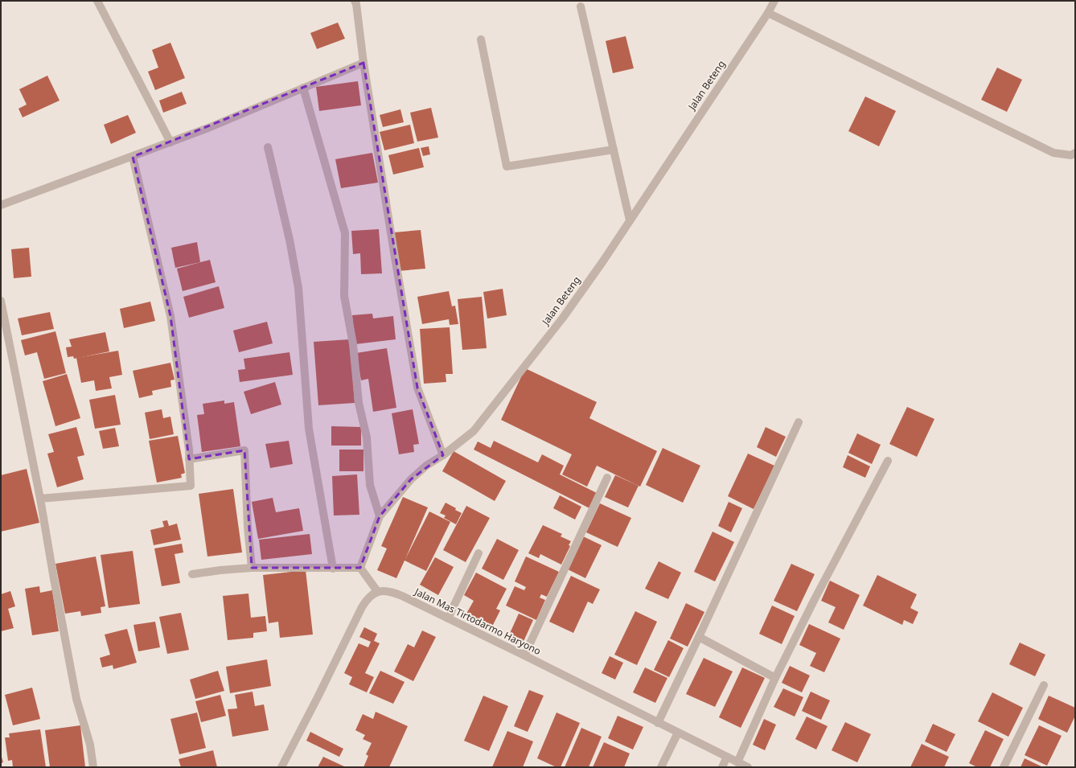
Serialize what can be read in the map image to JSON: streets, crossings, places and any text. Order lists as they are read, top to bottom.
{
  "streets": {
    "street": ["Jalan Beteng", "Jalan Mas Tirtodarmo Haryono"]
  }
}
